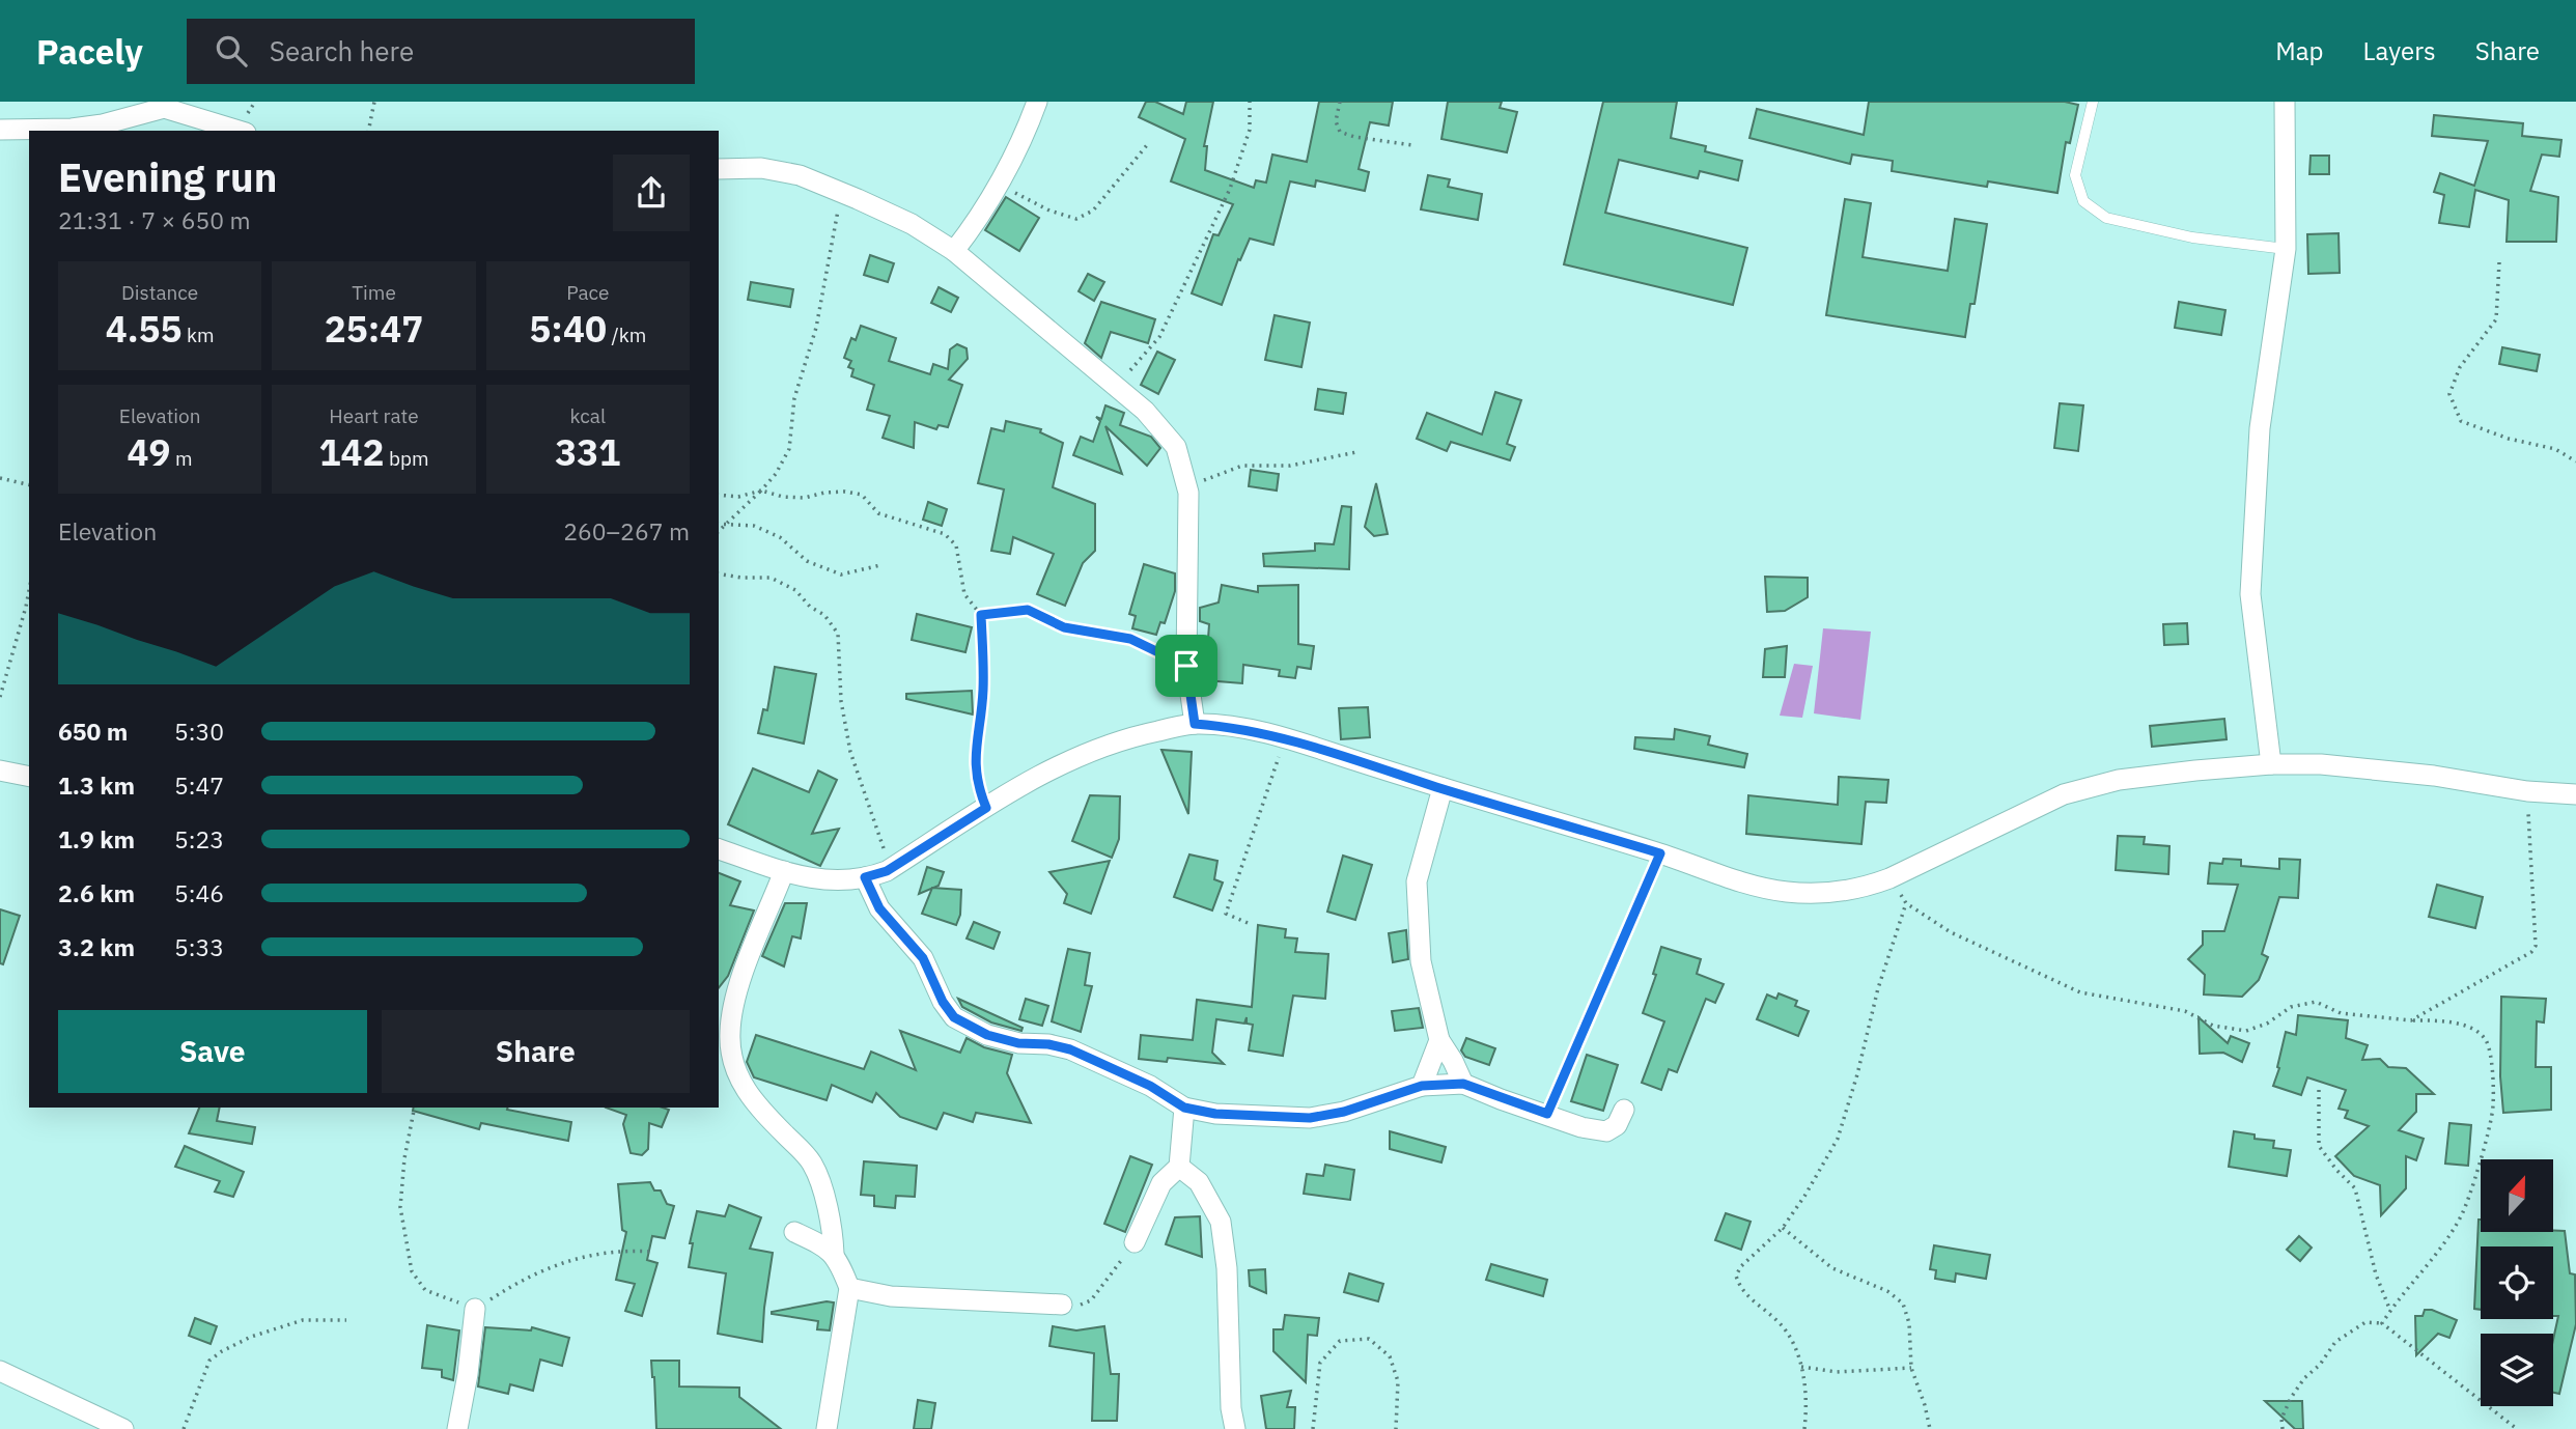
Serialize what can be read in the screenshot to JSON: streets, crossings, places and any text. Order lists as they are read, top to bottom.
{
  "north": "top",
  "page": {
    "header": "Pacely",
    "search": "Search here",
    "nav": ["Map", "Layers", "Share"],
    "heading": ["Evening run", "21:31 · 7 × 650 m"],
    "stats": [
      ["Distance", "4.55 km"],
      ["Time", "25:47"],
      ["Pace", "5:40 /km"],
      ["Elevation", "49 m"],
      ["Heart rate", "142 bpm"],
      ["kcal", "331"]
    ],
    "chart": ["Elevation", "260–267 m"],
    "list": [
      {
        "name": "650 m",
        "note": "5:30"
      },
      {
        "name": "1.3 km",
        "note": "5:47"
      },
      {
        "name": "1.9 km",
        "note": "5:23"
      },
      {
        "name": "2.6 km",
        "note": "5:46"
      },
      {
        "name": "3.2 km",
        "note": "5:33"
      }
    ],
    "buttons": ["Save", "Share"]
  }
}
